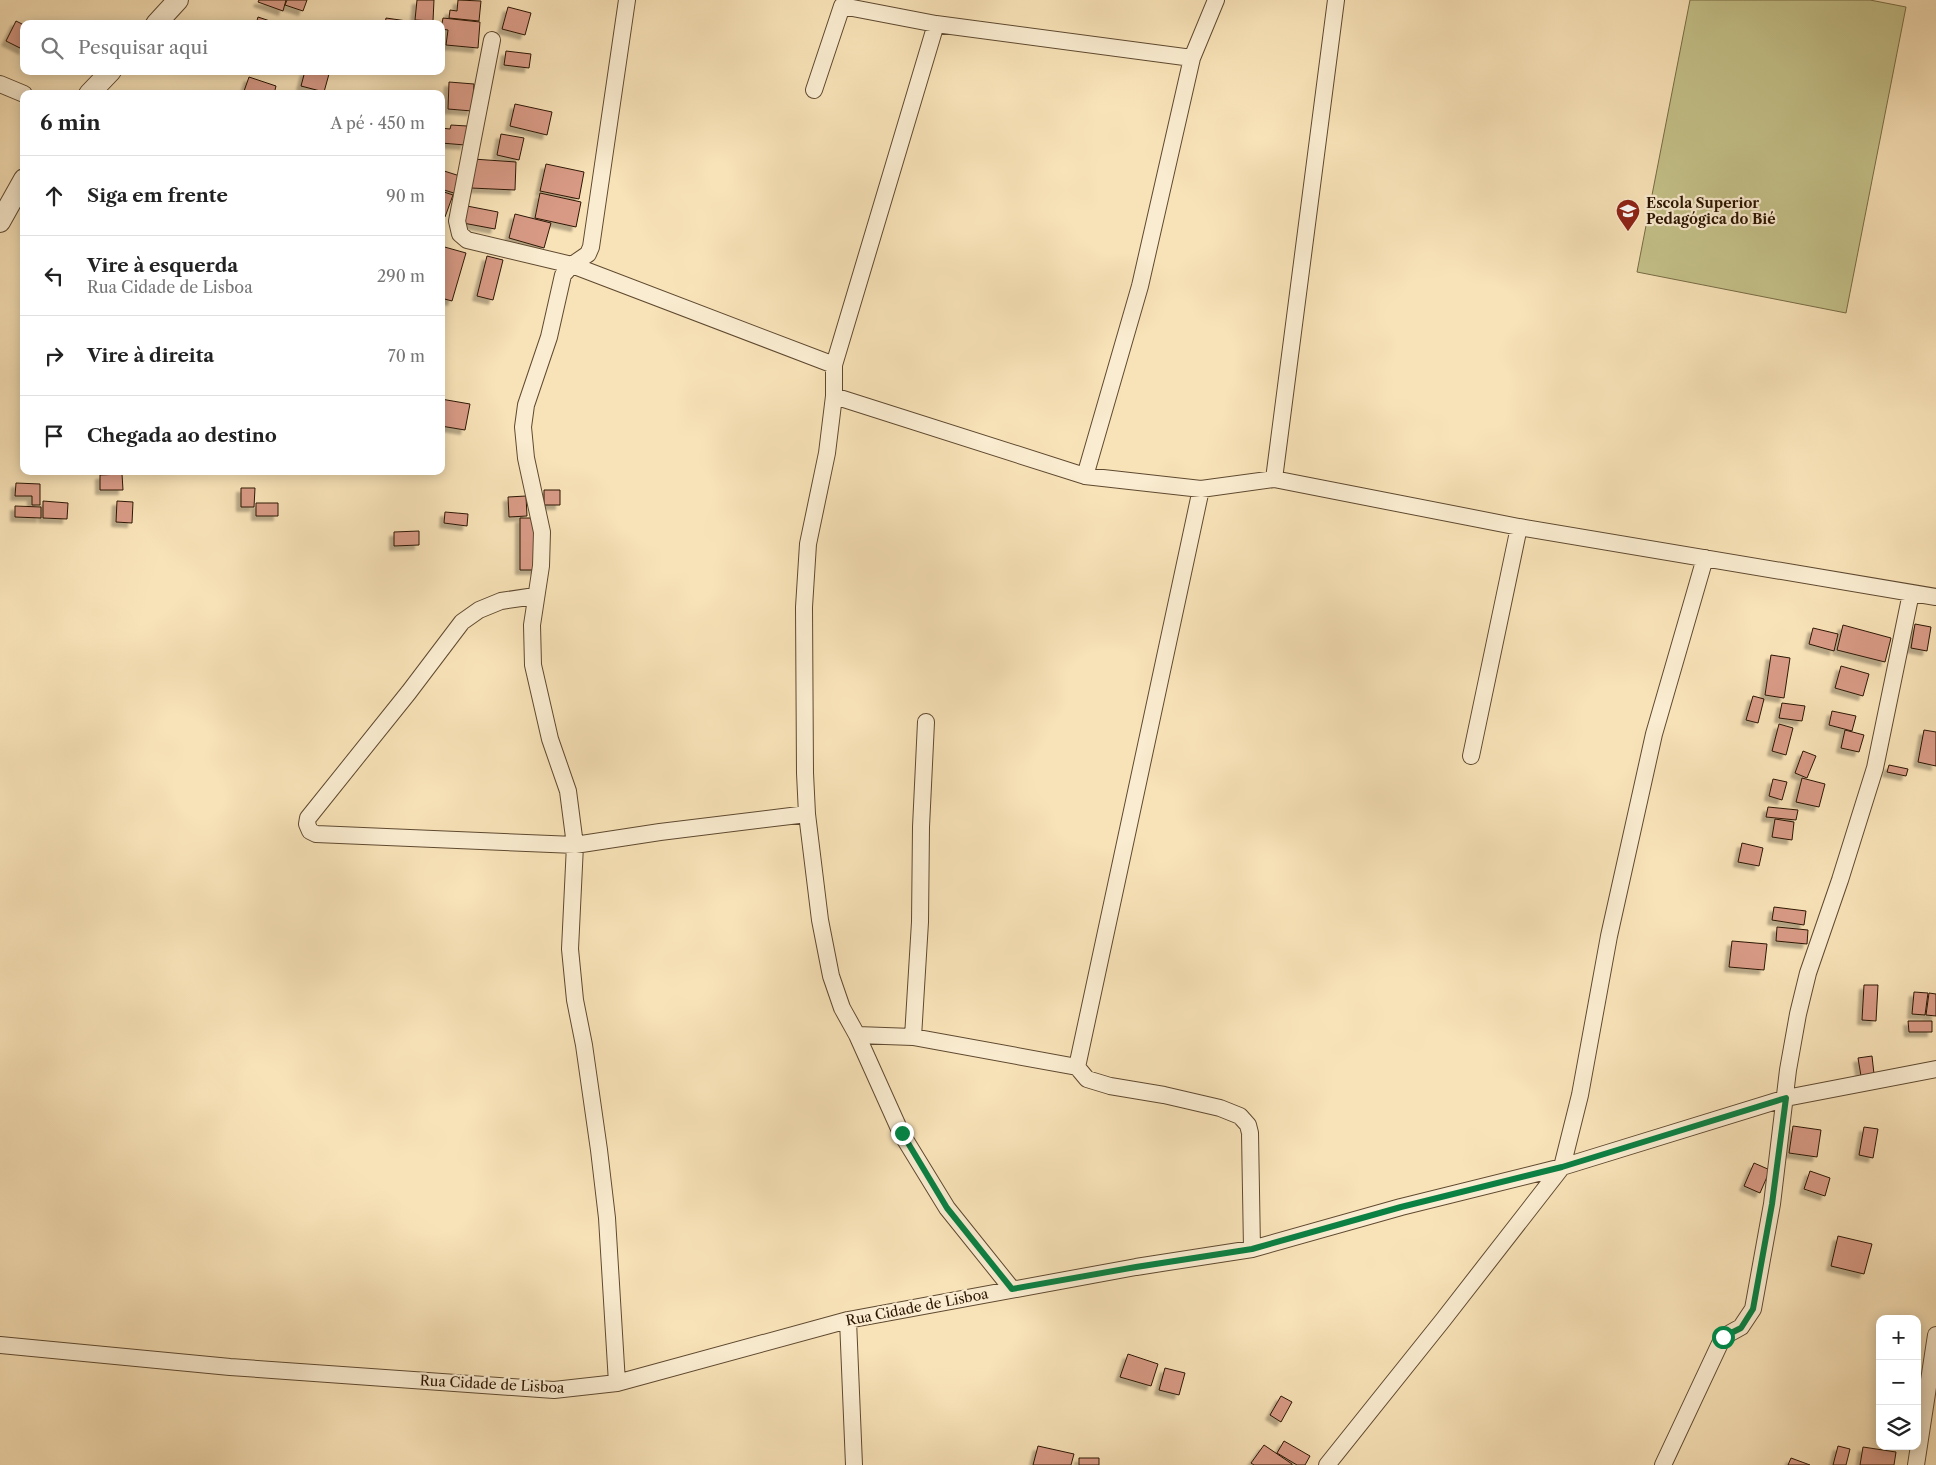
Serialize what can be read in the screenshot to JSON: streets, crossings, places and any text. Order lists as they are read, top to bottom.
{
  "streets": {
    "street": ["Rua Cidade de Lisboa"]
  },
  "places": {
    "school or university": ["Escola Superior Pedagógica do Bié"]
  },
  "page": {
    "search": "Pesquisar aqui",
    "heading": ["6 min", "A pé · 450 m"],
    "list": [
      ["Siga em frente", "90 m"],
      ["Vire à esquerda", "Rua Cidade de Lisboa", "290 m"],
      ["Vire à direita", "70 m"],
      "Chegada ao destino"
    ],
    "map_buttons": ["+", "−"]
  }
}
